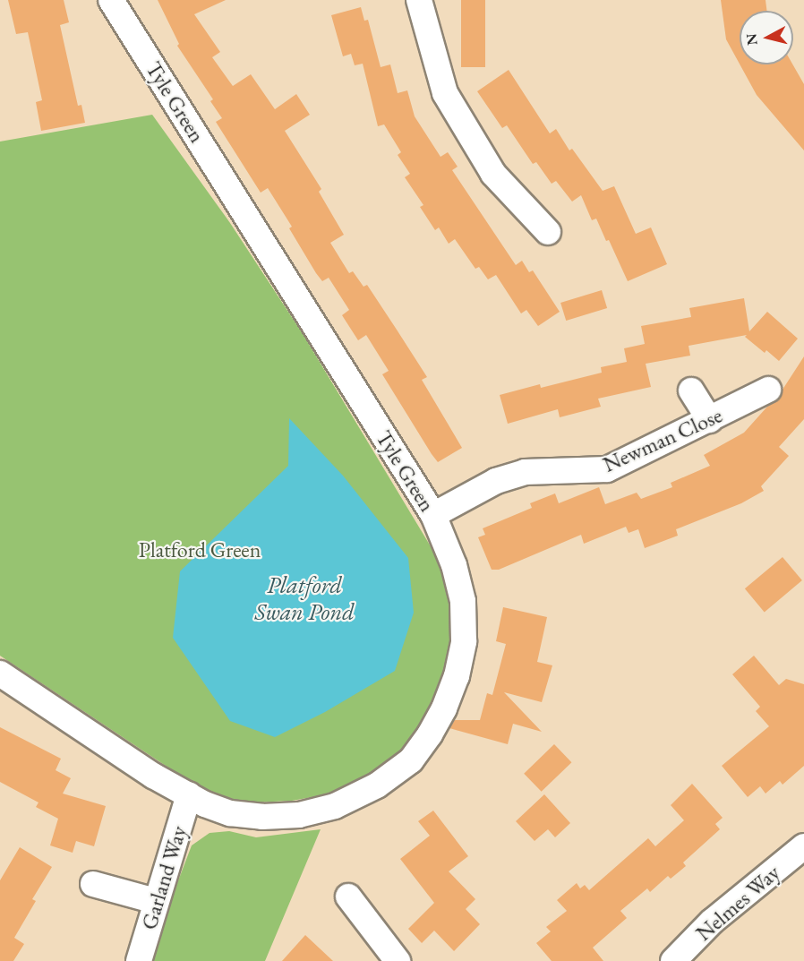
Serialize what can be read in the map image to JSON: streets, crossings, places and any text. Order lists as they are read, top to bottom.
{
  "streets": {
    "street": [
      "Tyle Green",
      "Newman Close",
      "Garland Way",
      "Nelmes Way"
    ]
  },
  "crossings": [
    ["Tyle Green", "Newman Close"],
    ["Tyle Green", "Garland Way"]
  ],
  "water": ["Platford Swan Pond"],
  "parks": ["Platford Green"],
  "north": "left"
}
